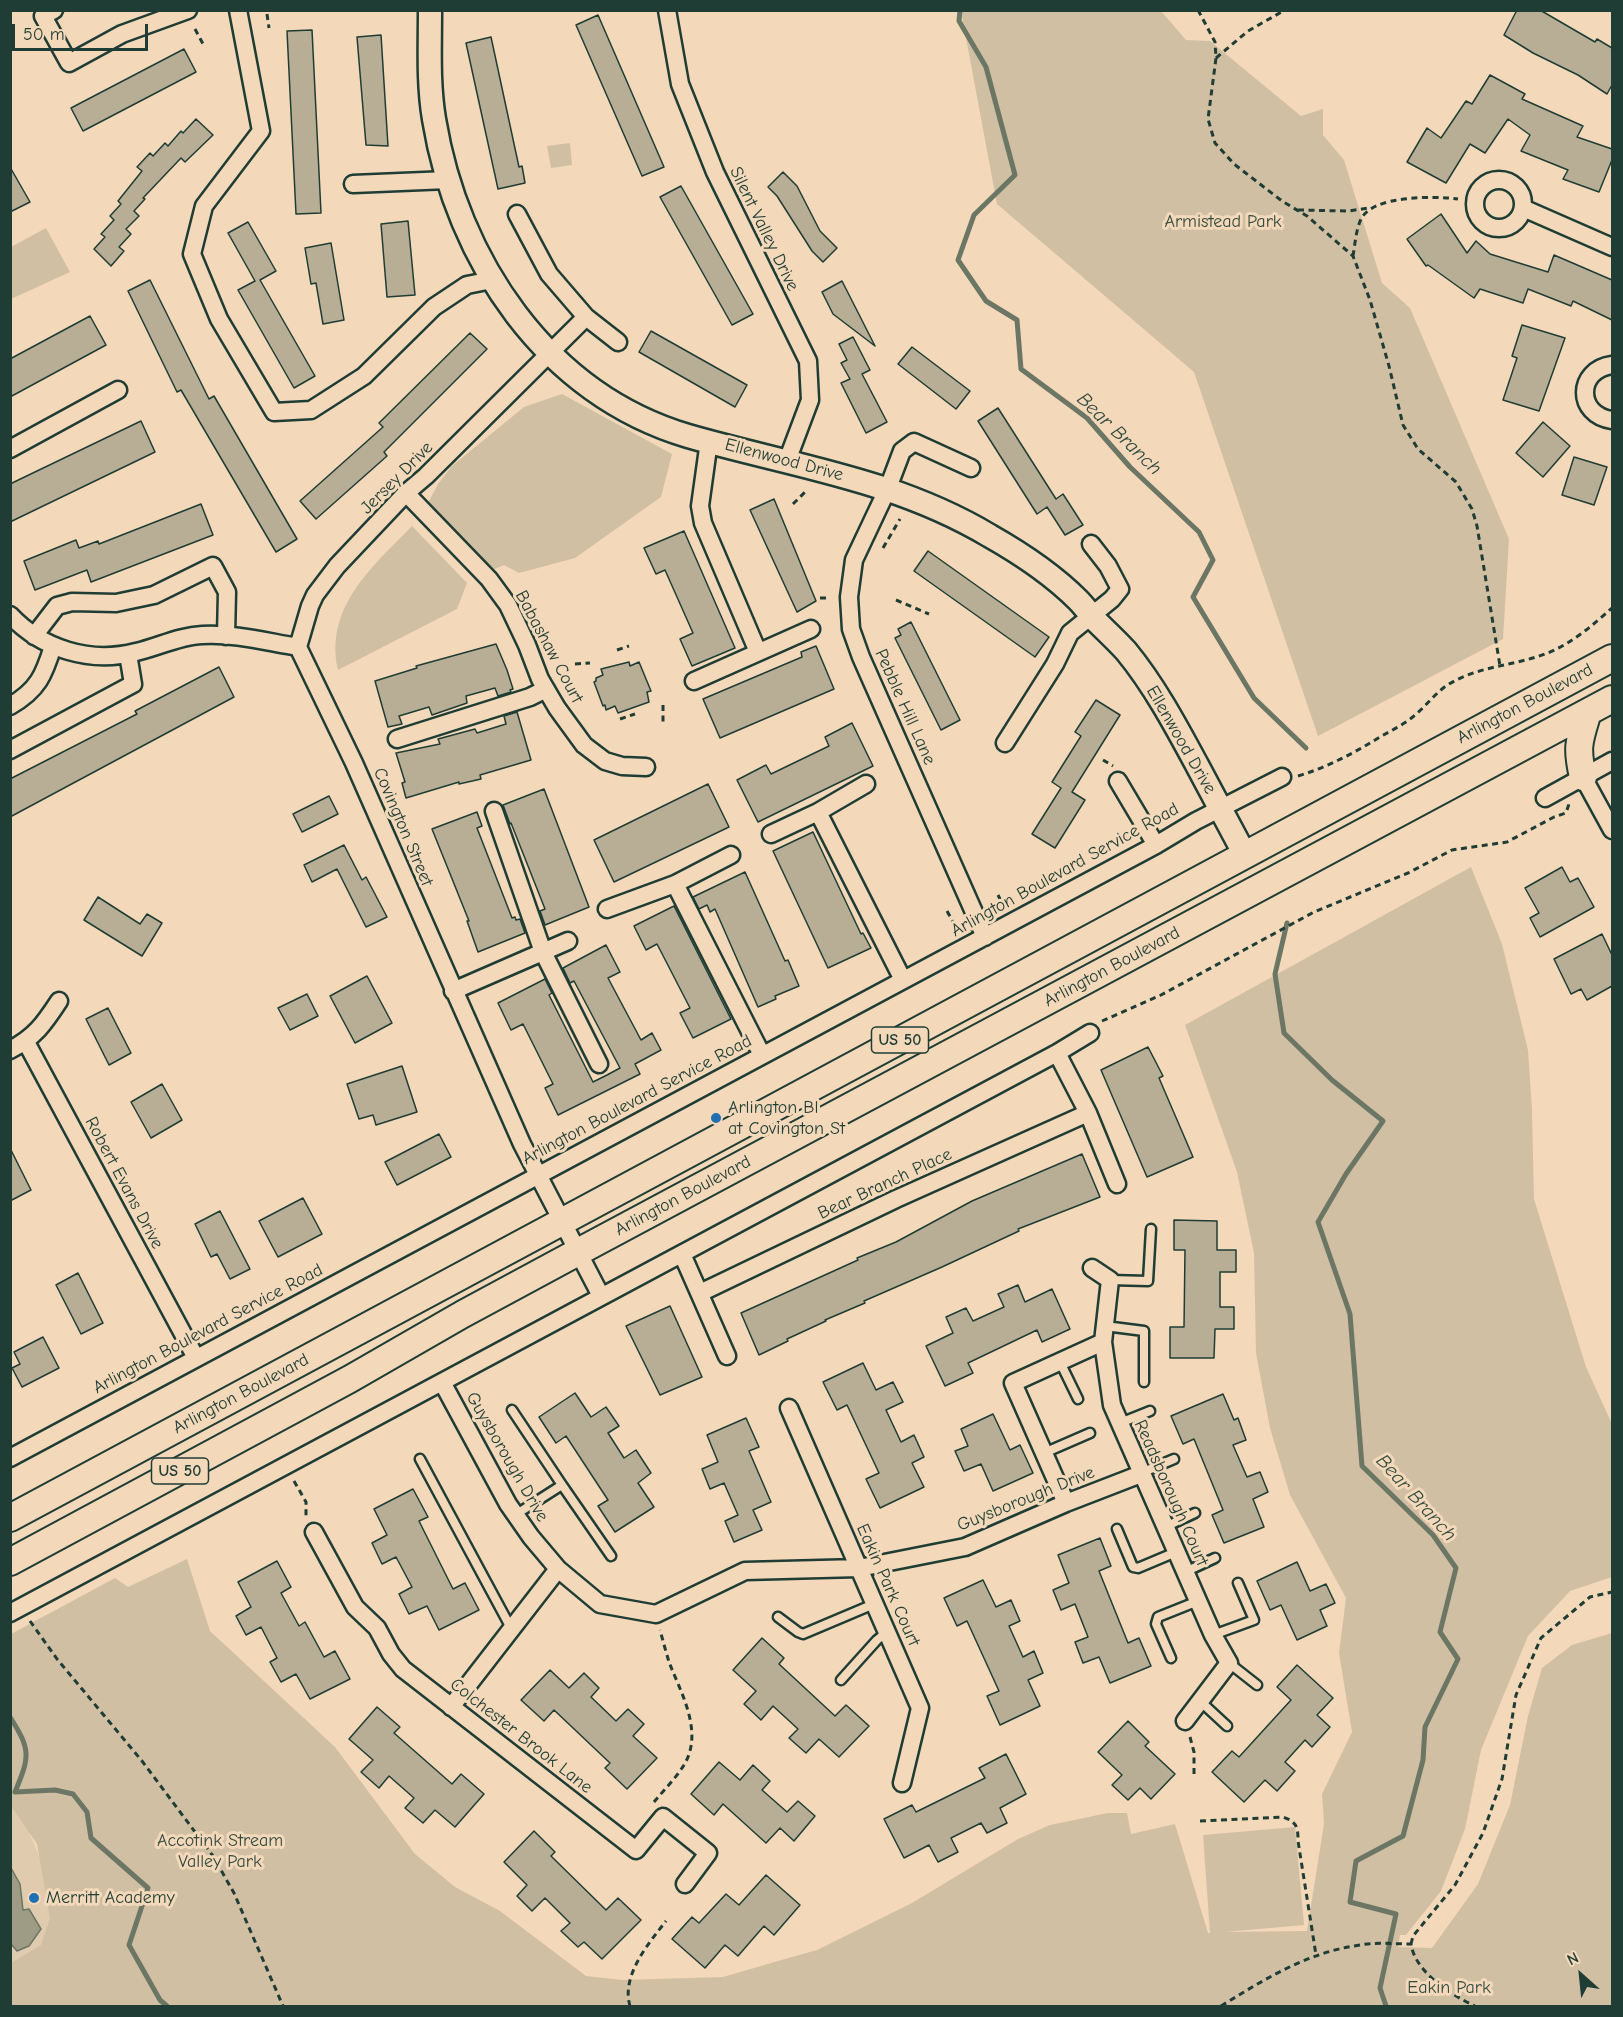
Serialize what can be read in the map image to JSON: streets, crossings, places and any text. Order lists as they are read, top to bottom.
{
  "streets": {
    "main road": ["Arlington Boulevard", "US 50"],
    "street": [
      "Silent Valley Drive",
      "Ellenwood Drive",
      "Jersey Drive",
      "Babashaw Court",
      "Pebble Hill Lane",
      "Covington Street",
      "Arlington Boulevard Service Road",
      "Robert Evans Drive",
      "Bear Branch Place",
      "Guysborough Drive",
      "Readsborough Court",
      "Eakin Park Court",
      "Colchester Brook Lane"
    ]
  },
  "crossings": [
    ["Silent Valley Drive", "Ellenwood Drive"],
    ["Ellenwood Drive", "Jersey Drive"],
    ["Ellenwood Drive", "Arlington Boulevard"],
    ["Ellenwood Drive", "Pebble Hill Lane"],
    ["Ellenwood Drive", "Arlington Boulevard Service Road"],
    ["Jersey Drive", "Babashaw Court"],
    ["Jersey Drive", "Covington Street"],
    ["Arlington Boulevard", "Covington Street"],
    ["Pebble Hill Lane", "Arlington Boulevard Service Road"],
    ["Covington Street", "Arlington Boulevard Service Road"],
    ["Arlington Boulevard Service Road", "Robert Evans Drive"],
    ["Guysborough Drive", "Readsborough Court"],
    ["Guysborough Drive", "Eakin Park Court"]
  ],
  "water": ["Bear Branch"],
  "parks": ["Armistead Park", "Accotink Stream Valley Park", "Eakin Park"],
  "places": ["Arlington Bl at Covington St", "Merritt Academy"],
  "scale_bar": "50 m",
  "north": "top left"
}
